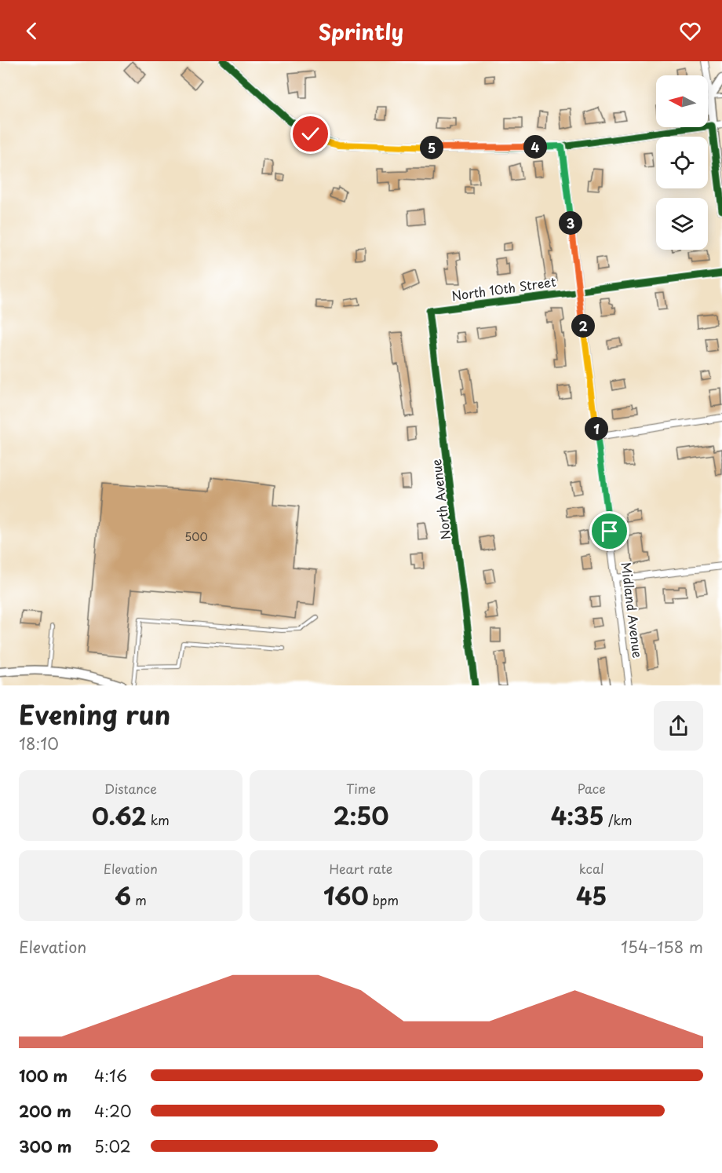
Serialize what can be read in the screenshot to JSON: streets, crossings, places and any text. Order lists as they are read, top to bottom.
{
  "streets": {
    "street": ["North 10th Street", "North Avenue", "Midland Avenue"]
  },
  "crossings": [
    ["North 10th Street", "North Avenue"],
    ["North 10th Street", "Midland Avenue"]
  ],
  "house_numbers": ["500"],
  "north": "left",
  "page": {
    "header": "Sprintly",
    "pins": [
      "4",
      "5",
      "3",
      "2",
      "1"
    ],
    "heading": ["Evening run", "18:10"],
    "stats": [
      ["Distance", "0.62 km"],
      ["Time", "2:50"],
      ["Pace", "4:35 /km"],
      ["Elevation", "6 m"],
      ["Heart rate", "160 bpm"],
      ["kcal", "45"]
    ],
    "chart": ["Elevation", "154–158 m"],
    "list": [
      {
        "name": "100 m",
        "note": "4:16"
      },
      {
        "name": "200 m",
        "note": "4:20"
      },
      {
        "name": "300 m",
        "note": "5:02"
      }
    ]
  }
}
